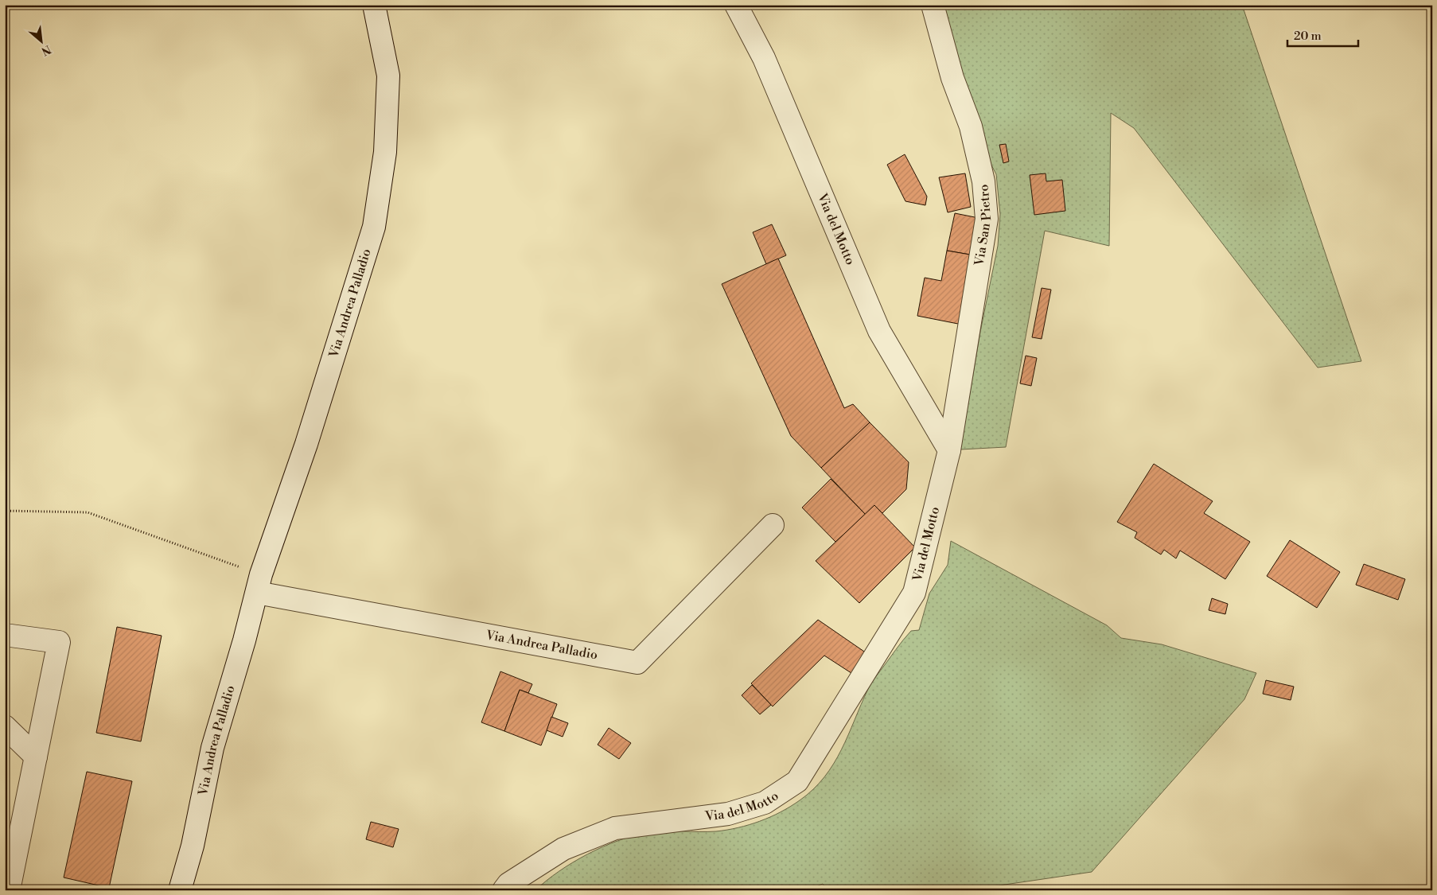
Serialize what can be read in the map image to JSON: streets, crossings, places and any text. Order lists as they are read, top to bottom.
{
  "streets": {
    "street": ["Via San Pietro", "Via del Motto", "Via Andrea Palladio"]
  },
  "crossings": [
    ["Via San Pietro", "Via del Motto"]
  ],
  "scale_bar": "20 m",
  "north": "bottom right"
}
